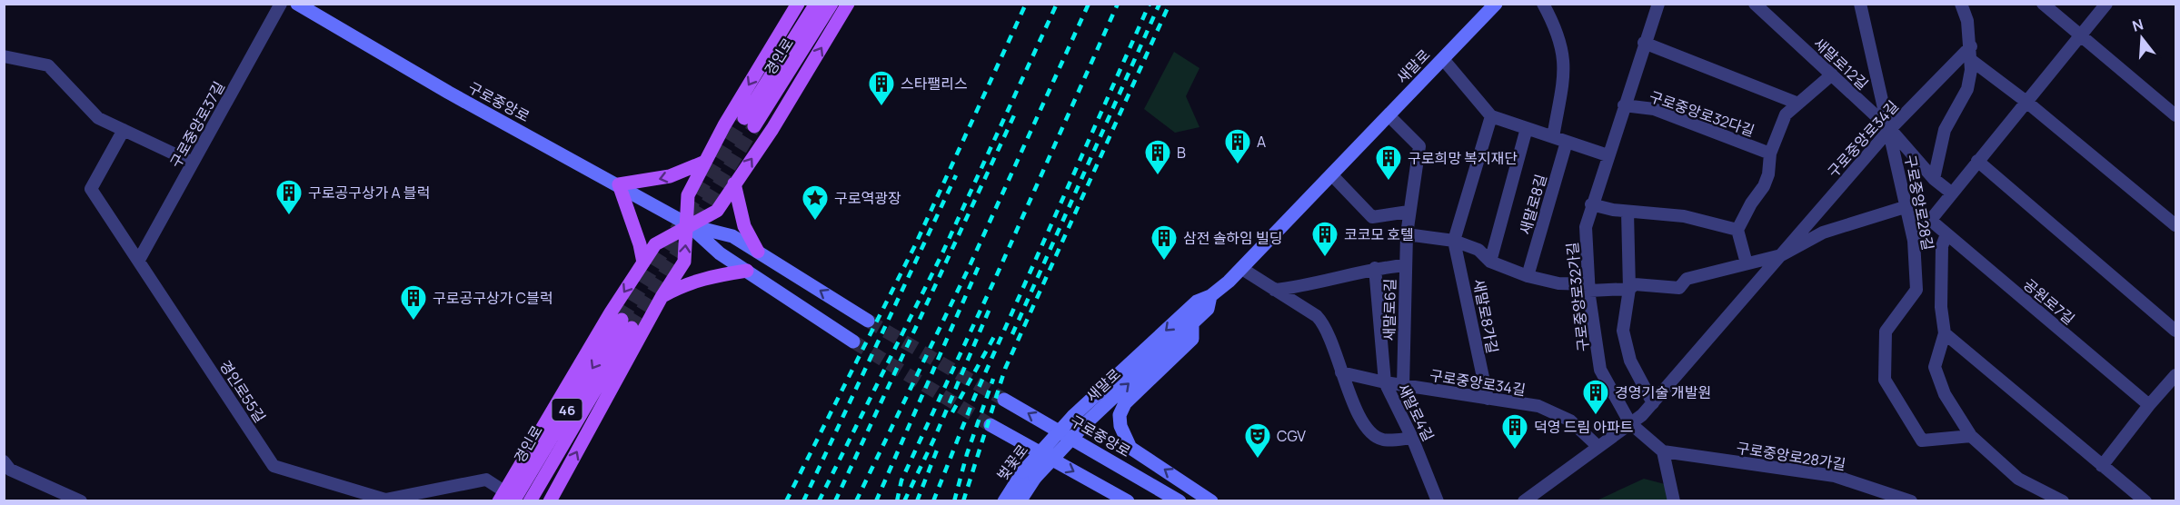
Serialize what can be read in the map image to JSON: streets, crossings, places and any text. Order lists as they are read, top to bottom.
{
  "streets": {
    "main road": [
      "경인로",
      "새말로",
      "구로중앙로",
      "46",
      "벚꽃로"
    ],
    "street": [
      "새말로12길",
      "구로중앙로32다길",
      "구로중앙로37길",
      "구로중앙로34길",
      "구로중앙로28길",
      "새말로8길",
      "구로중앙로32가길",
      "공원로7길",
      "새말로6길",
      "새말로8가길",
      "경인로55길",
      "새말로4길",
      "구로중앙로28가길"
    ]
  },
  "crossings": [
    ["경인로", "경인로55길"],
    ["새말로12길", "구로중앙로34길"],
    ["새말로12길", "구로중앙로28길"],
    ["새말로", "새말로6길"],
    ["새말로", "벚꽃로"],
    ["구로중앙로32다길", "구로중앙로32가길"],
    ["구로중앙로37길", "경인로55길"],
    ["구로중앙로34길", "구로중앙로28길"],
    ["구로중앙로34길", "구로중앙로32가길"],
    ["구로중앙로34길", "새말로6길"],
    ["구로중앙로34길", "새말로8가길"],
    ["구로중앙로34길", "새말로4길"],
    ["구로중앙로28길", "공원로7길"],
    ["새말로8길", "새말로8가길"],
    ["구로중앙로32가길", "새말로8가길"],
    ["구로중앙로32가길", "구로중앙로28가길"]
  ],
  "places": {
    "building": [
      "스타팰리스",
      "A",
      "B",
      "구로희망 복지재단",
      "구로공구상가 A 블럭",
      "코코모 호텔",
      "삼전 솔하임 빌딩",
      "구로공구상가 C블럭",
      "경영기술 개발원",
      "덕영 드림 아파트"
    ],
    "place": ["구로역광장"],
    "theatre": ["CGV"]
  },
  "north": "top"
}
